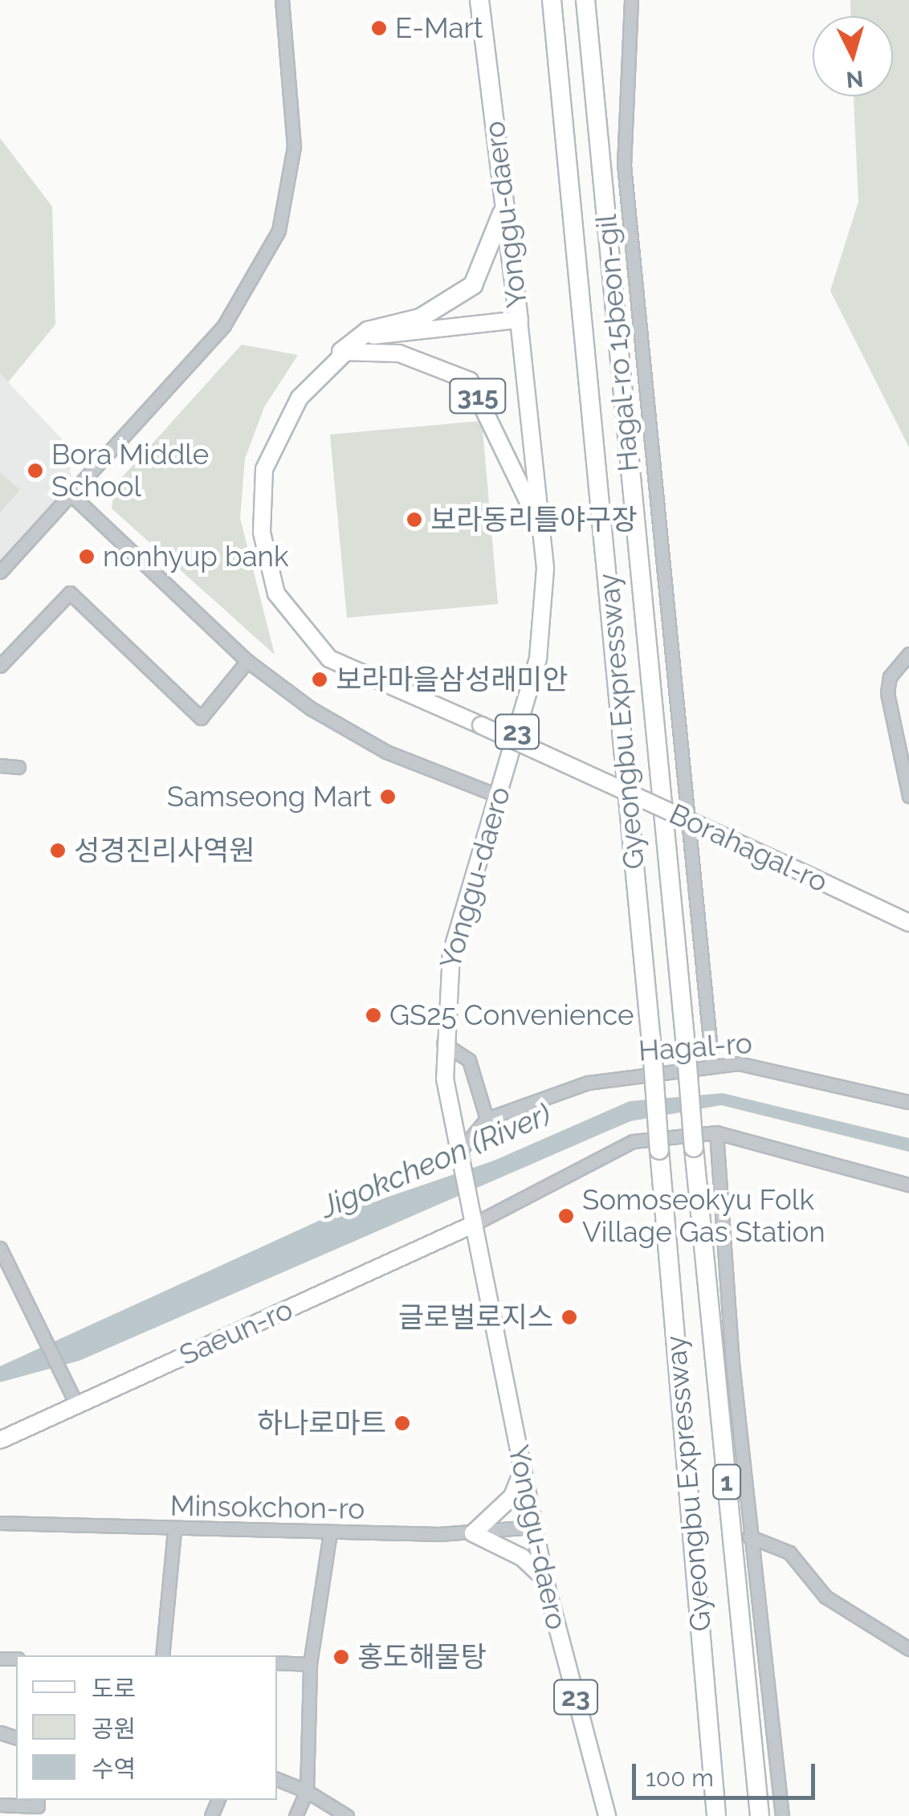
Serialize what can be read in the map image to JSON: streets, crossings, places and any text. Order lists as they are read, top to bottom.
{
  "streets": {
    "highway": [
      "Yonggu-daero",
      "Gyeongbu Expressway",
      "23",
      "1"
    ],
    "main road": ["315", "Borahagal-ro", "Saeun-ro"],
    "street": ["Hagal-ro 15beon-gil", "Hagal-ro", "Minsokchon-ro"]
  },
  "crossings": [
    ["Yonggu-daero", "315"],
    ["Yonggu-daero", "23"],
    ["Yonggu-daero", "Borahagal-ro"],
    ["Yonggu-daero", "Saeun-ro"],
    ["Yonggu-daero", "Minsokchon-ro"],
    ["Hagal-ro 15beon-gil", "Hagal-ro"],
    ["315", "Borahagal-ro"],
    ["23", "Saeun-ro"]
  ],
  "water": ["Jigokcheon (River)"],
  "places": [
    "E-Mart",
    "Bora Middle School",
    "보라동리틀야구장",
    "nonhyup bank",
    "보라마을삼성래미안",
    "Samseong Mart",
    "성경진리사역원",
    "GS25 Convenience",
    "Somoseokyu Folk Village Gas Station",
    "글로벌로지스",
    "하나로마트",
    "홍도해물탕"
  ],
  "legend": ["도로", "공원", "수역"],
  "scale_bar": "100 m",
  "north": "bottom"
}
